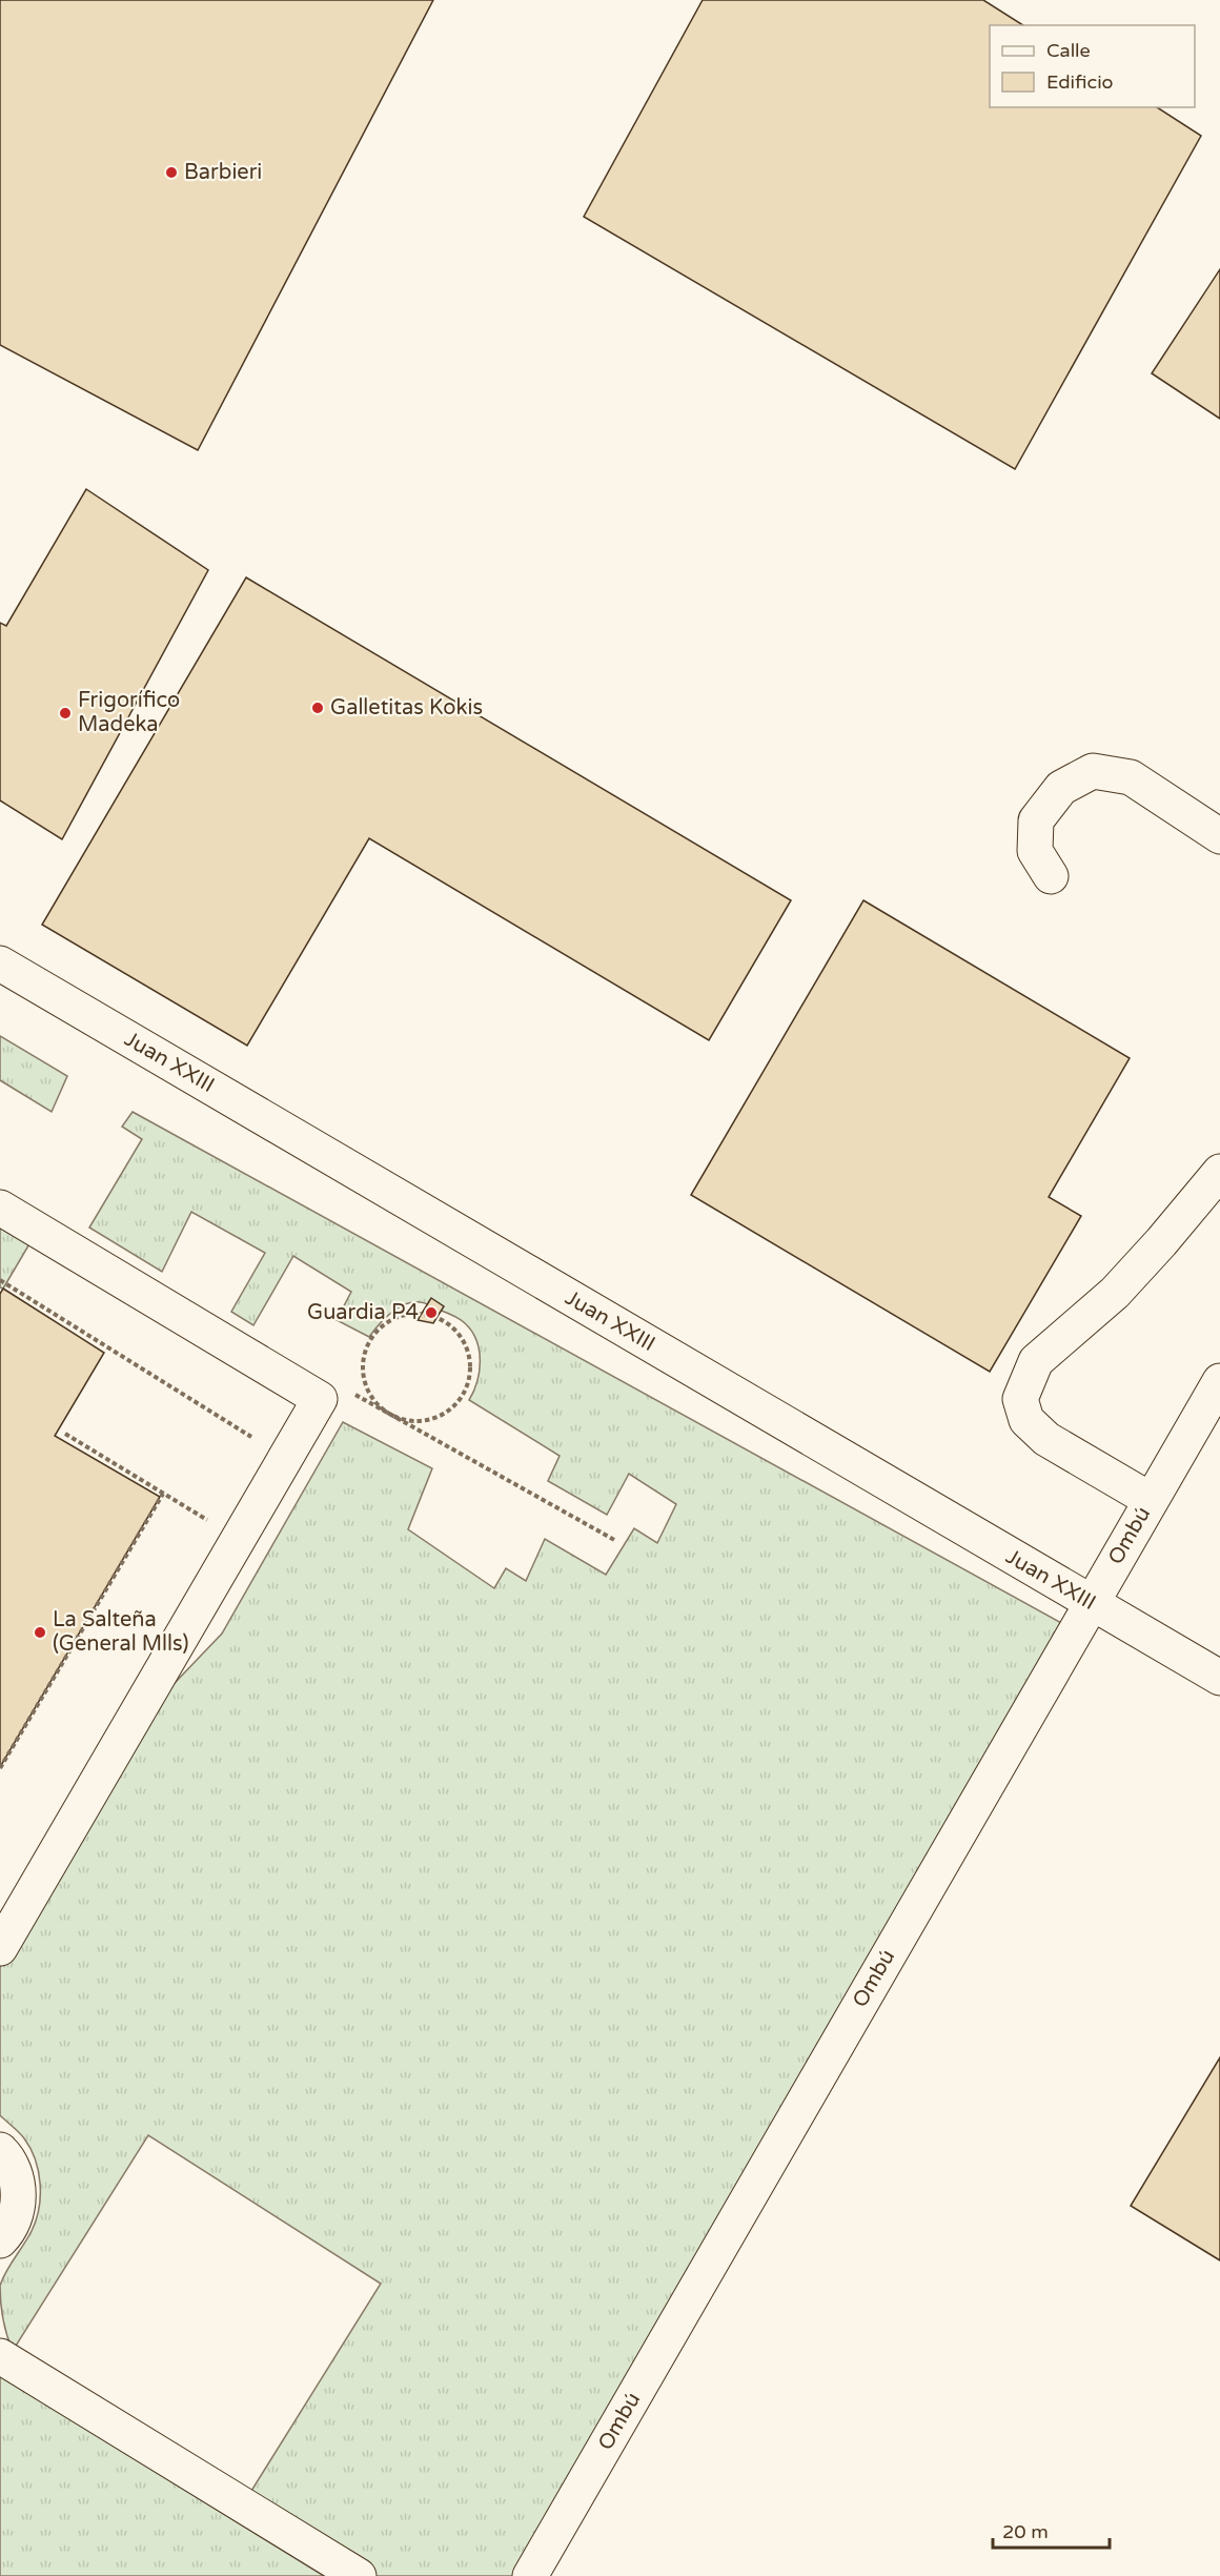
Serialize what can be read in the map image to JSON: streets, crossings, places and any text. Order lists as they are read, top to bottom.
{
  "streets": {
    "street": ["Juan XXIII", "Ombú"]
  },
  "crossings": [
    ["Juan XXIII", "Ombú"]
  ],
  "places": [
    "Barbieri",
    "Galletitas Kokis",
    "Frigorífico Madeka",
    "Guardia P4",
    "La Salteña (General Mlls)"
  ],
  "legend": ["Calle", "Edificio"],
  "scale_bar": "20 m"
}
